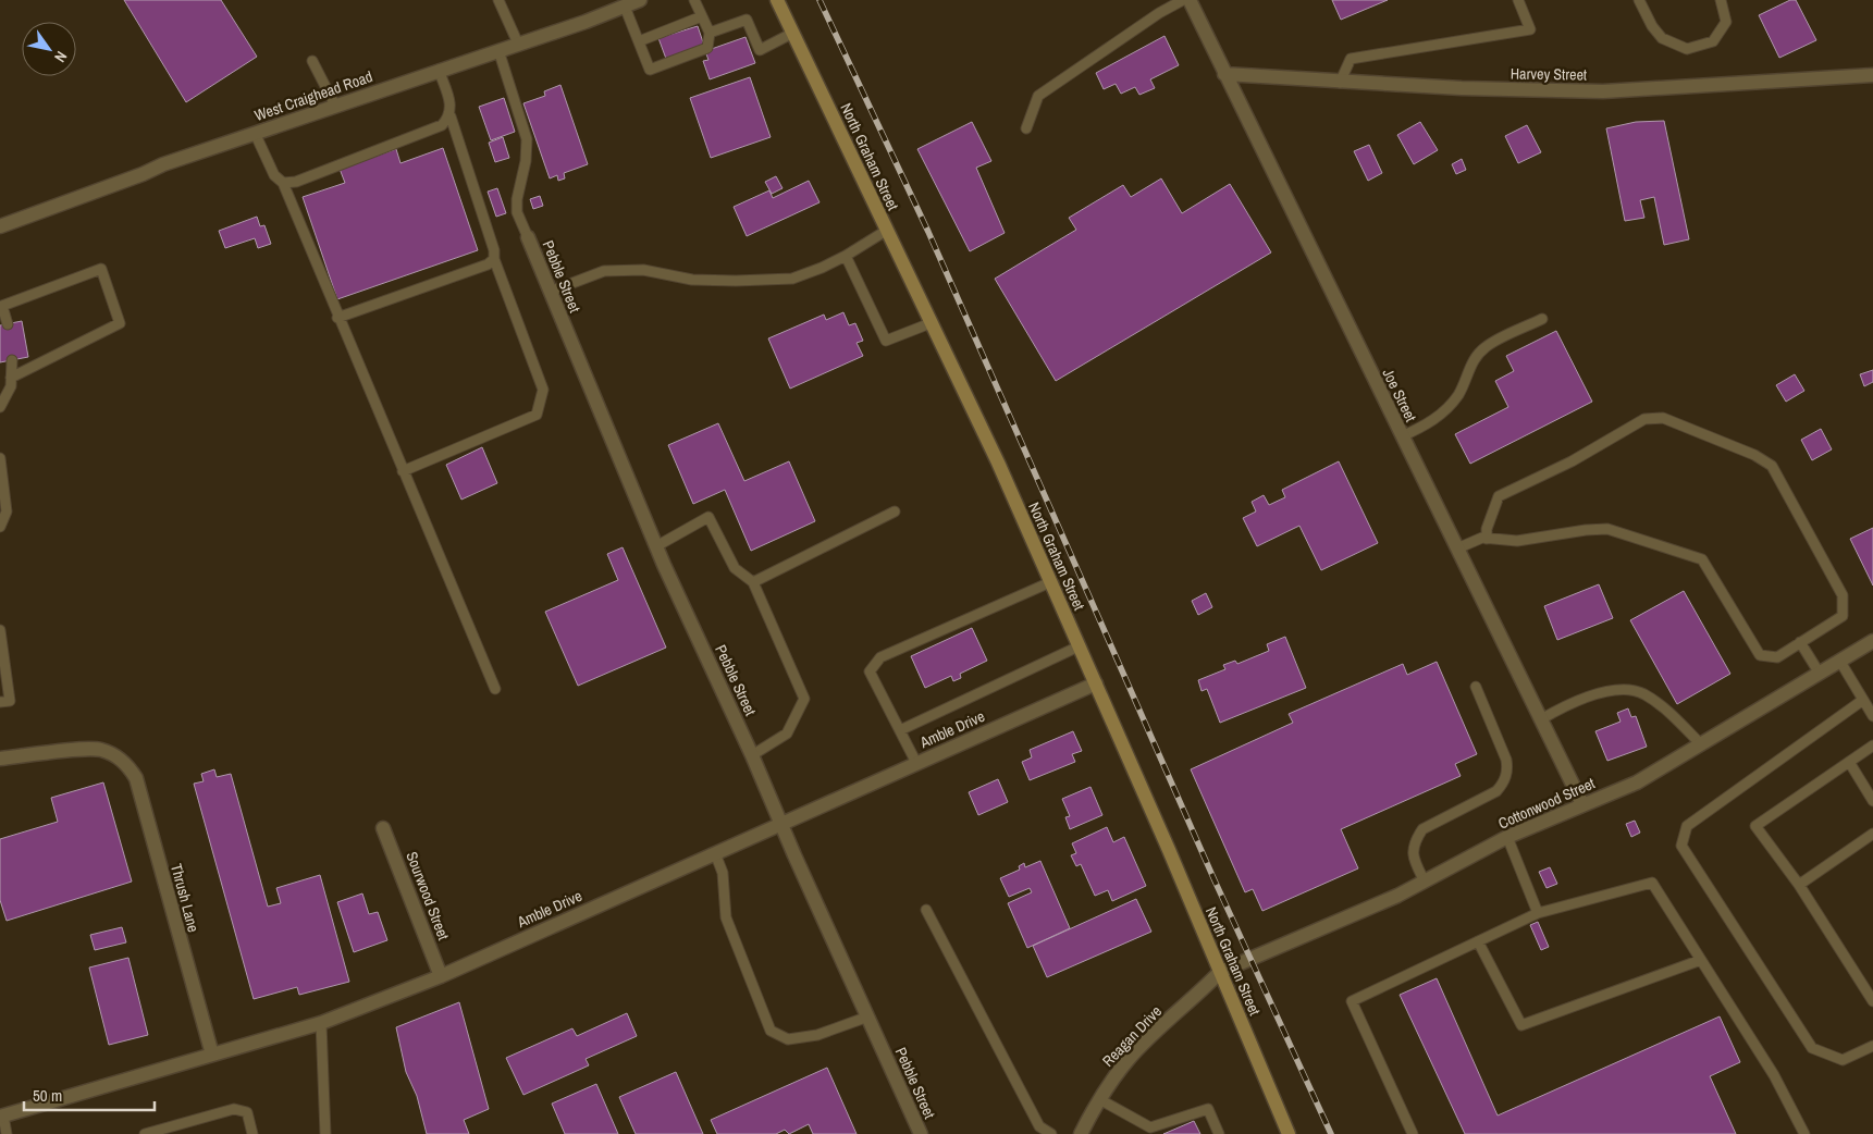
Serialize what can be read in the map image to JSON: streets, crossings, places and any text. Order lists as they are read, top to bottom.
{
  "streets": {
    "main road": ["North Graham Street"],
    "street": [
      "Harvey Street",
      "West Craighead Road",
      "Pebble Street",
      "Joe Street",
      "Amble Drive",
      "Cottonwood Street",
      "Sourwood Street",
      "Thrush Lane",
      "Reagan Drive"
    ]
  },
  "crossings": [
    ["Harvey Street", "Joe Street"],
    ["North Graham Street", "Amble Drive"],
    ["North Graham Street", "Cottonwood Street"],
    ["North Graham Street", "Reagan Drive"],
    ["Pebble Street", "Amble Drive"],
    ["Joe Street", "Cottonwood Street"],
    ["Amble Drive", "Sourwood Street"],
    ["Amble Drive", "Thrush Lane"],
    ["Cottonwood Street", "Reagan Drive"]
  ],
  "scale_bar": "50 m",
  "north": "bottom right"
}
